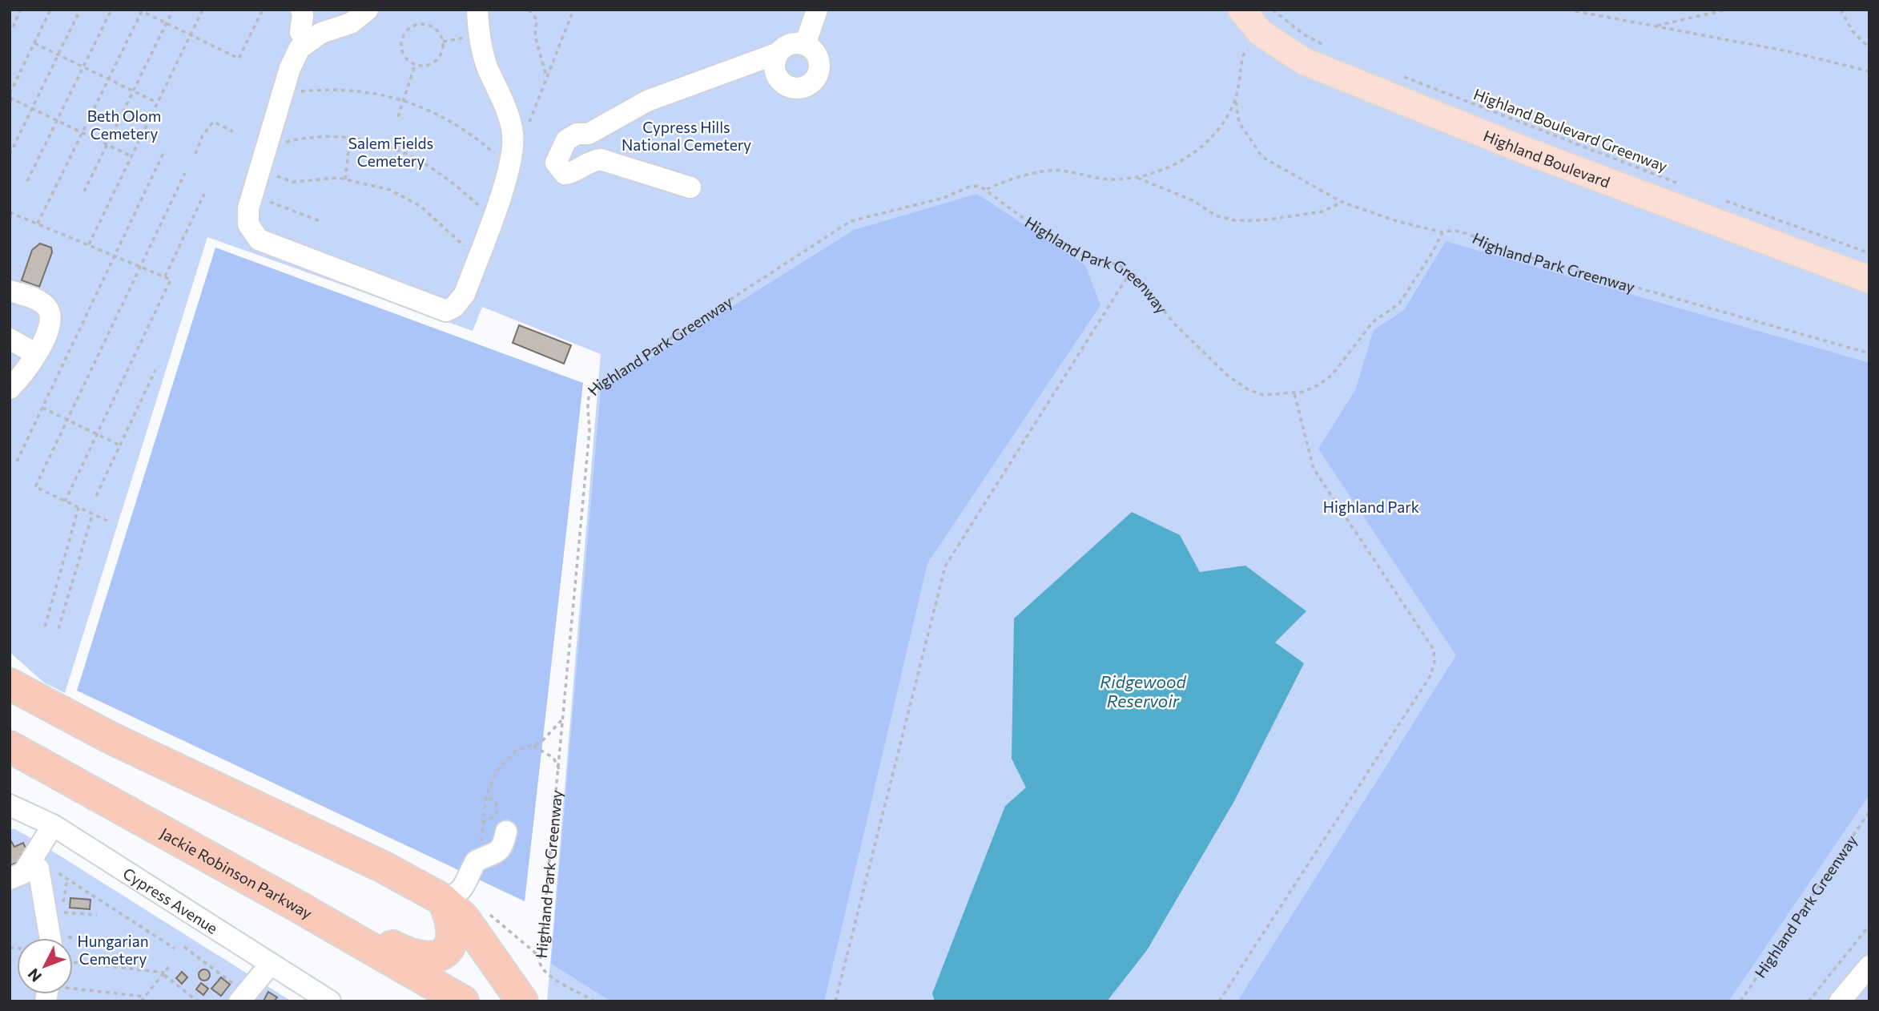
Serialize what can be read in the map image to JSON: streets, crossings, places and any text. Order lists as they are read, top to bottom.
{
  "streets": {
    "highway": ["Jackie Robinson Parkway"],
    "main road": ["Highland Boulevard"],
    "street": ["Cypress Avenue"],
    "path": ["Highland Boulevard Greenway", "Highland Park Greenway"]
  },
  "water": ["Ridgewood Reservoir"],
  "parks": [
    "Beth Olom Cemetery",
    "Cypress Hills National Cemetery",
    "Salem Fields Cemetery",
    "Highland Park",
    "Hungarian Cemetery"
  ],
  "north": "bottom left"
}
